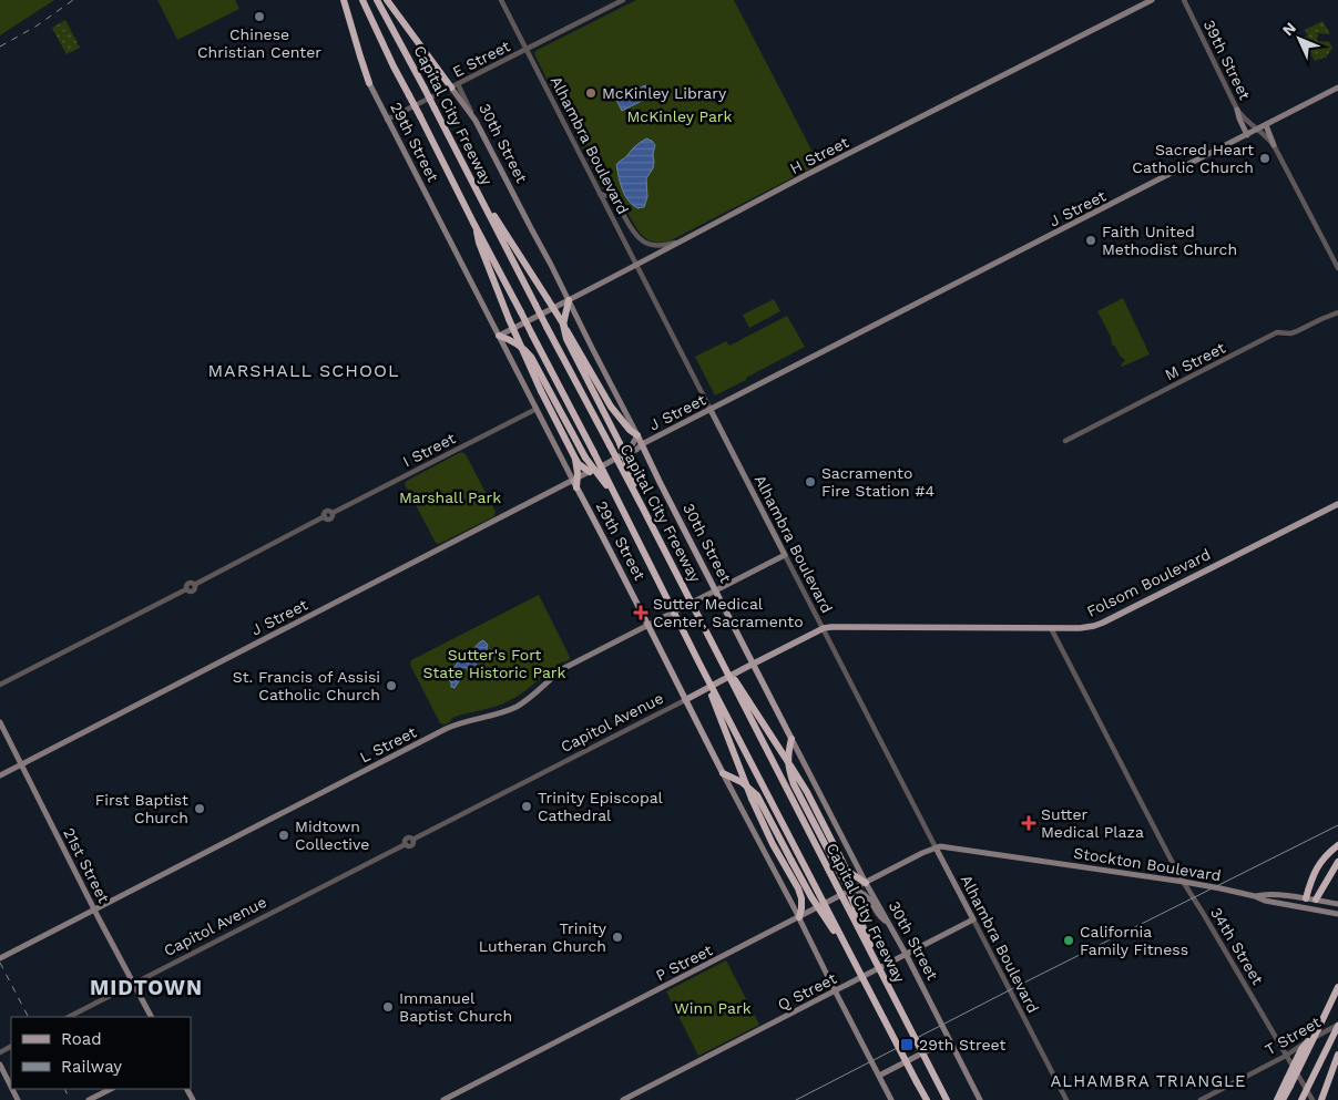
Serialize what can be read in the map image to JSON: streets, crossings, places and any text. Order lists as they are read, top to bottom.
{
  "streets": {
    "highway": ["Capital City Freeway"],
    "main road": [
      "29th Street",
      "30th Street",
      "Alhambra Boulevard",
      "H Street",
      "J Street",
      "Folsom Boulevard",
      "Capitol Avenue",
      "L Street",
      "Stockton Boulevard",
      "21st Street",
      "P Street",
      "Q Street"
    ],
    "street": [
      "E Street",
      "39th Street",
      "M Street",
      "I Street",
      "34th Street",
      "T Street"
    ]
  },
  "crossings": [
    ["E Street", "29th Street"],
    ["E Street", "30th Street"],
    ["E Street", "Alhambra Boulevard"],
    ["39th Street", "J Street"],
    ["29th Street", "H Street"],
    ["29th Street", "J Street"],
    ["29th Street", "I Street"],
    ["29th Street", "Capitol Avenue"],
    ["29th Street", "L Street"],
    ["29th Street", "P Street"],
    ["29th Street", "Q Street"],
    ["30th Street", "H Street"],
    ["30th Street", "J Street"],
    ["30th Street", "Capitol Avenue"],
    ["30th Street", "L Street"],
    ["30th Street", "P Street"],
    ["30th Street", "Q Street"],
    ["Alhambra Boulevard", "H Street"],
    ["Alhambra Boulevard", "J Street"],
    ["Alhambra Boulevard", "Folsom Boulevard"],
    ["Alhambra Boulevard", "Capitol Avenue"],
    ["Alhambra Boulevard", "L Street"],
    ["Alhambra Boulevard", "Stockton Boulevard"],
    ["Alhambra Boulevard", "P Street"],
    ["Alhambra Boulevard", "Q Street"],
    ["J Street", "21st Street"],
    ["Folsom Boulevard", "Capitol Avenue"],
    ["Folsom Boulevard", "34th Street"],
    ["Capitol Avenue", "21st Street"],
    ["L Street", "21st Street"],
    ["Stockton Boulevard", "34th Street"],
    ["Stockton Boulevard", "P Street"],
    ["34th Street", "T Street"]
  ],
  "districts": ["MARSHALL SCHOOL", "MIDTOWN", "ALHAMBRA TRIANGLE"],
  "parks": [
    "McKinley Park",
    "Marshall Park",
    "Sutter's Fort State Historic Park",
    "Winn Park"
  ],
  "places": {
    "other": [
      "Chinese Christian Center",
      "McKinley Library",
      "Sacred Heart Catholic Church",
      "Faith United Methodist Church",
      "Sacramento Fire Station #4",
      "St. Francis of Assisi Catholic Church",
      "Trinity Episcopal Cathedral",
      "First Baptist Church",
      "Midtown Collective",
      "Trinity Lutheran Church",
      "California Family Fitness",
      "Immanuel Baptist Church"
    ],
    "health": ["Sutter Medical Center, Sacramento", "Sutter Medical Plaza"],
    "transit": ["29th Street"]
  },
  "legend": ["Road", "Railway"],
  "north": "top left"
}
